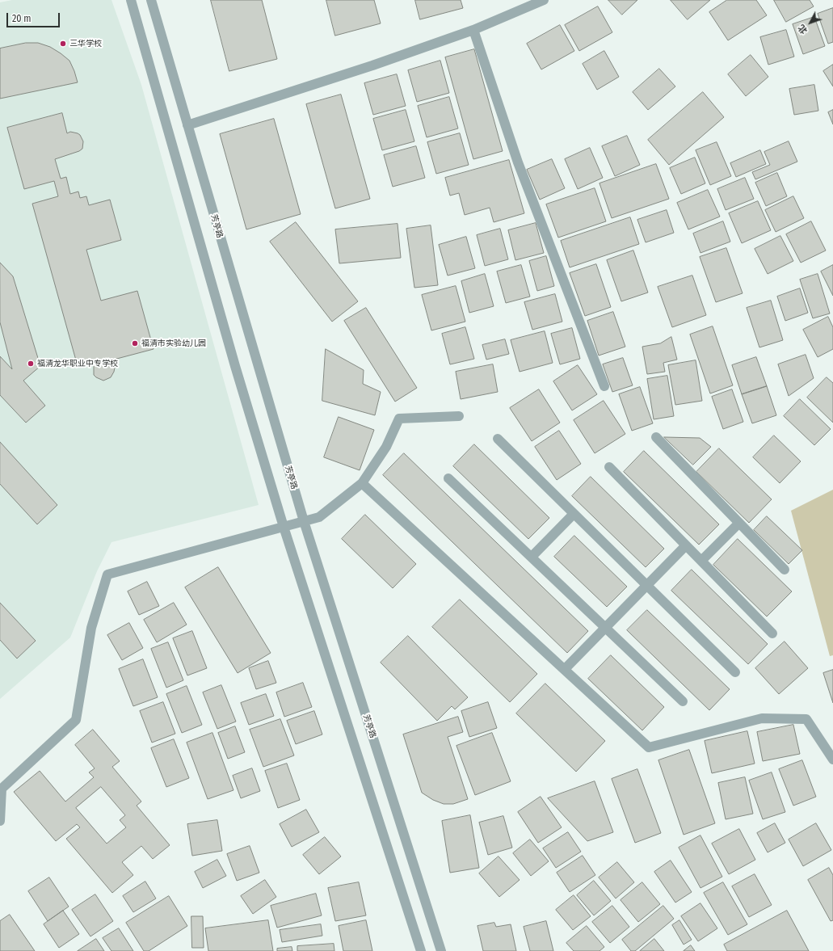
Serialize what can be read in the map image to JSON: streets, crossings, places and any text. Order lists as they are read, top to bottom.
{
  "streets": {
    "street": ["芳亭路"]
  },
  "places": ["三华学校", "福清市实验幼儿园", "福清龙华职业中专学校"],
  "scale_bar": "20 m",
  "north": "bottom left"
}
